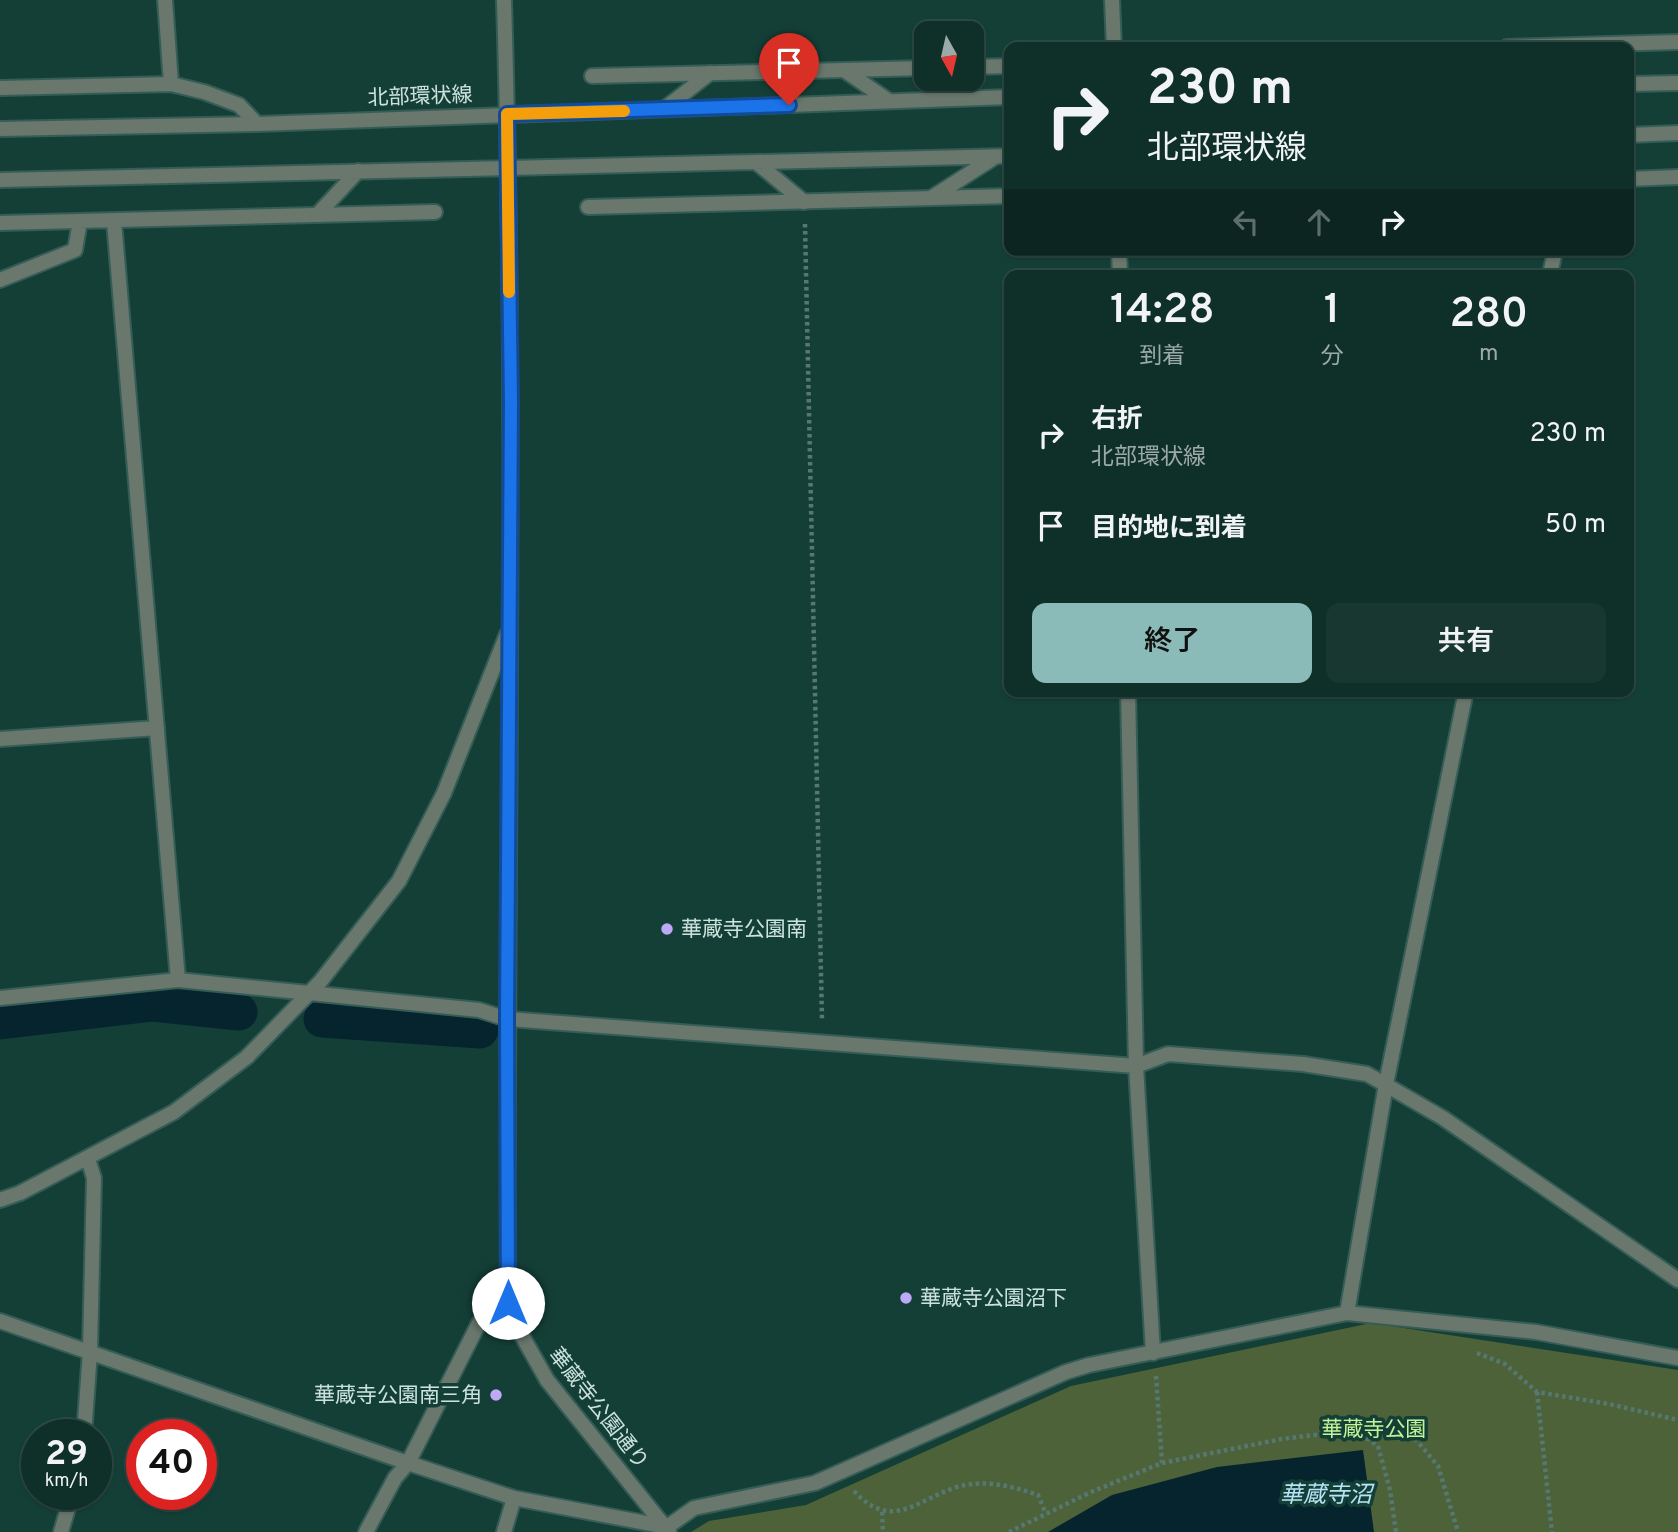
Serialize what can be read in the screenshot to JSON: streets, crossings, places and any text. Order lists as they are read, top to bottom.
{
  "streets": {
    "street": ["北部環状線", "華蔵寺公園通り"]
  },
  "crossings": [
    ["北部環状線", "華蔵寺公園通り"]
  ],
  "water": ["華蔵寺沼"],
  "parks": ["華蔵寺公園"],
  "places": ["華蔵寺公園南", "華蔵寺公園沼下", "華蔵寺公園南三角"],
  "north": "bottom",
  "page": {
    "turn": ["230 m", "北部環状線"],
    "eta": [
      "14:28",
      "到着",
      "1",
      "分",
      "280",
      "m"
    ],
    "list": [
      {
        "name": "右折",
        "note": "北部環状線",
        "value": "230 m"
      },
      {
        "name": "目的地に到着",
        "value": "50 m"
      }
    ],
    "buttons": ["終了", "共有"],
    "speed": "29 km/h",
    "limit": "40"
  }
}
